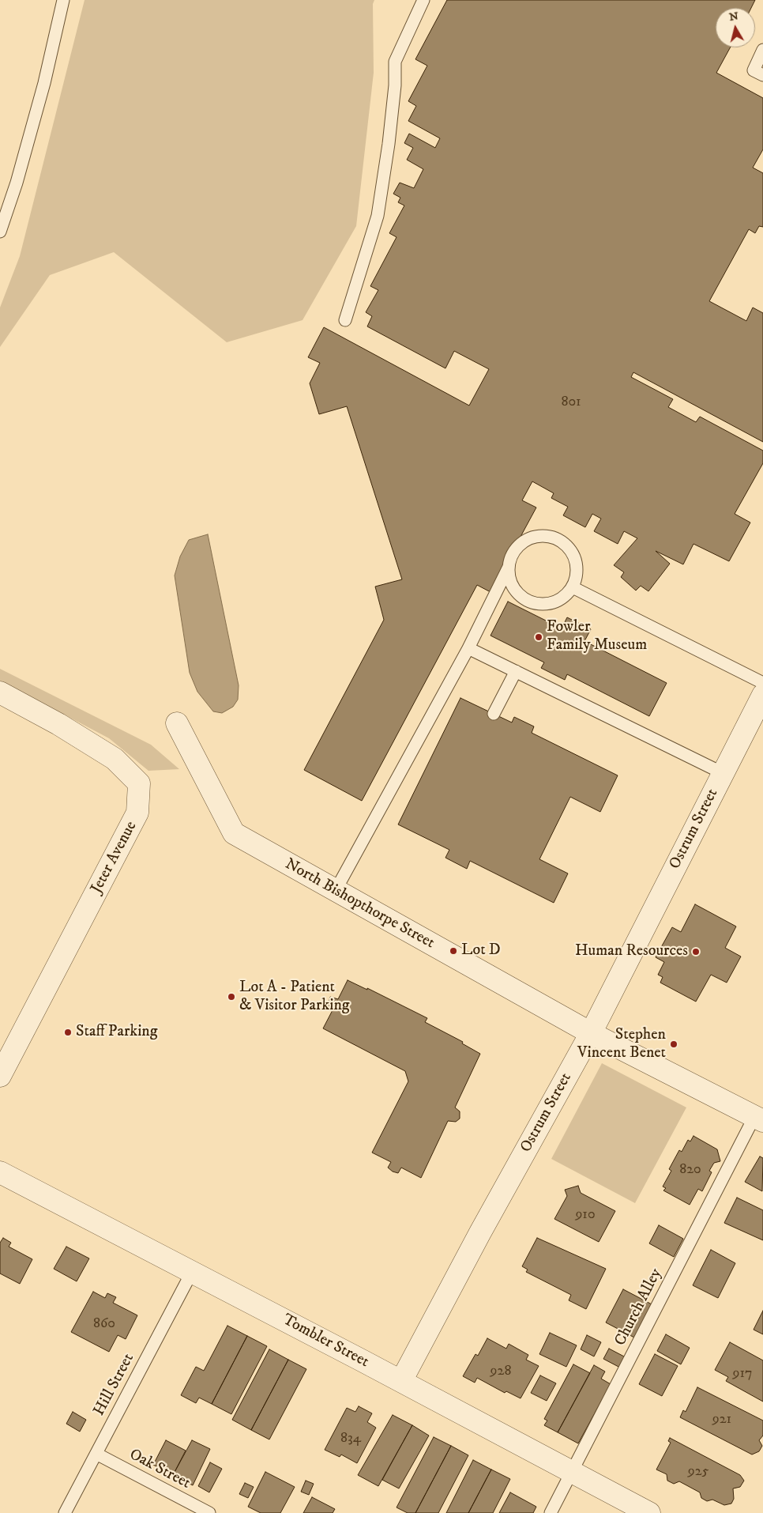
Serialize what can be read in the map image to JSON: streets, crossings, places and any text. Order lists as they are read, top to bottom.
{
  "streets": {
    "street": [
      "Ostrum Street",
      "Jeter Avenue",
      "North Bishopthorpe Street",
      "Tombler Street"
    ],
    "lane": ["Church Alley", "Hill Street", "Oak Street"]
  },
  "crossings": [
    ["Ostrum Street", "North Bishopthorpe Street"],
    ["Ostrum Street", "Tombler Street"],
    ["North Bishopthorpe Street", "Church Alley"],
    ["Church Alley", "Tombler Street"],
    ["Tombler Street", "Hill Street"],
    ["Hill Street", "Oak Street"]
  ],
  "places": [
    "Fowler Family Museum",
    "Lot D",
    "Human Resources",
    "Lot A - Patient & Visitor Parking",
    "Staff Parking",
    "Stephen Vincent Benet"
  ],
  "house_numbers": [
    "801",
    "820",
    "910",
    "860",
    "928",
    "917",
    "921",
    "834",
    "925"
  ],
  "north": "top"
}
